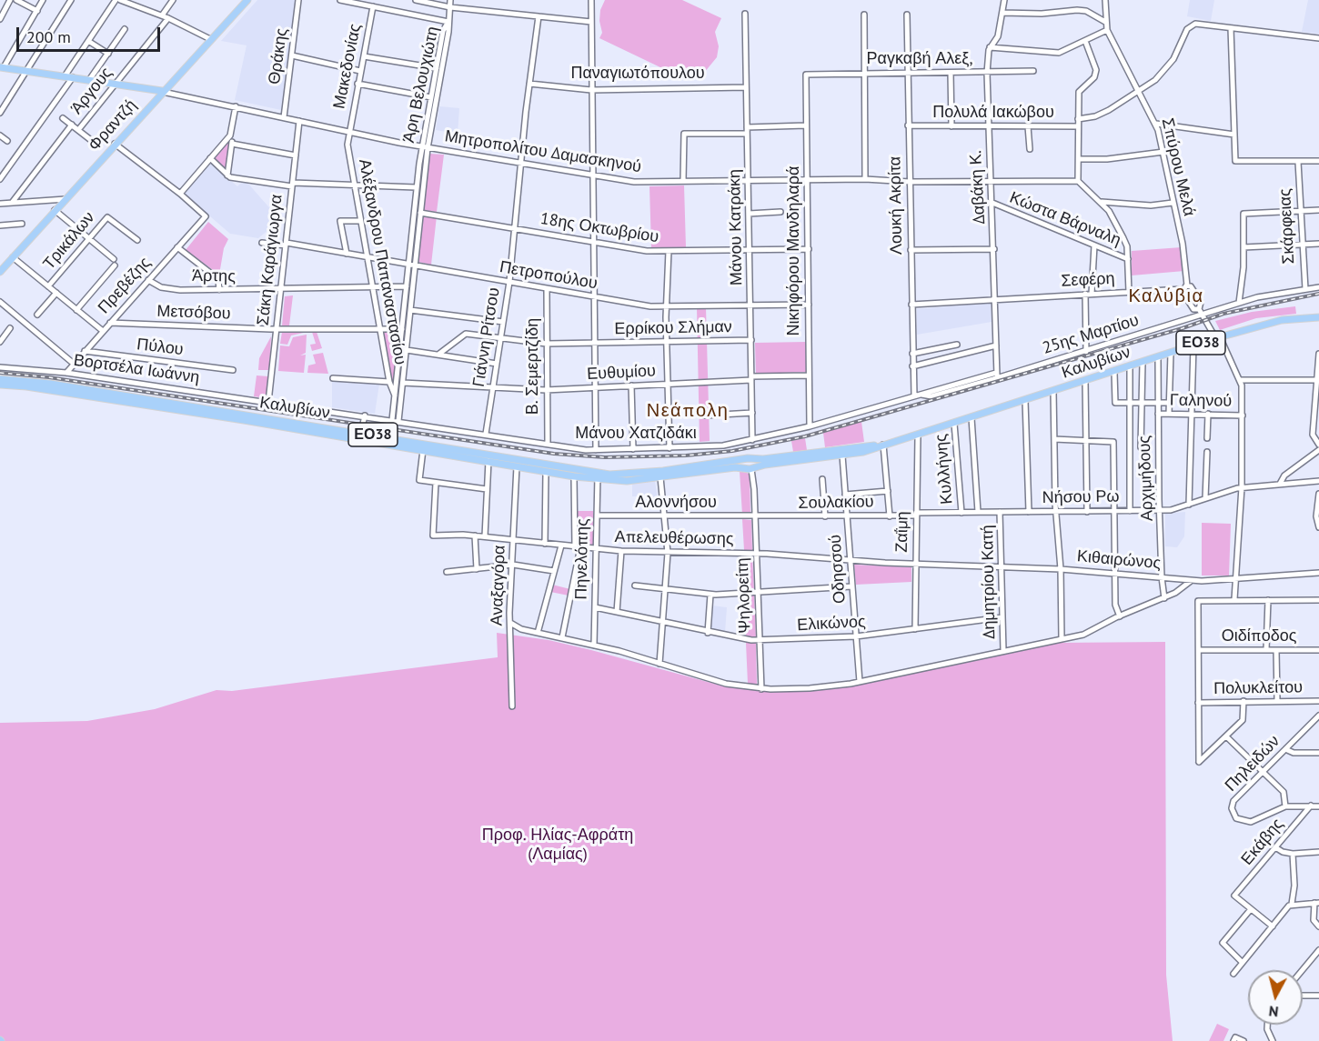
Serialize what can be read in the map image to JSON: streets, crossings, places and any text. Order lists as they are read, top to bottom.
{
  "streets": {
    "main road": ["Φραντζή", "ΕΟ38", "Καλυβίων"],
    "street": [
      "Θράκης",
      "Ραγκαβή Αλεξ,",
      "Μακεδονίας",
      "Παναγιωτόπουλου",
      "Άρη Βελουχιώτη",
      "Άργους",
      "Πολυλά Ιακώβου",
      "Μητροπολίτου Δαμασκηνού",
      "Σπύρου Μελά",
      "Δαβάκη Κ.",
      "Λουκή Ακρίτα",
      "Κώστα Βάρναλη",
      "Σκάρφειας",
      "Μάνου Κατράκη",
      "18ης Οκτωβρίου",
      "Τρικάλων",
      "Νικηφόρου Μανδηλαρά",
      "Σάκη Καράγιωργα",
      "Αλέξανδρου Παπαναστασίου",
      "Πετροπούλου",
      "Άρτης",
      "Σεφέρη",
      "Πρεβέζης",
      "Μετσόβου",
      "Ερρίκου Σλήμαν",
      "25ης Μαρτίου",
      "Γιάννη Ρίτσου",
      "Πύλου",
      "Β. Σεμερτζίδη",
      "Βορτσέλα Ιωάννη",
      "Ευθυμίου",
      "Γαληνού",
      "Μάνου Χατζιδάκι",
      "Κυλλήνης",
      "Αρχιμήδους",
      "Νήσου Ρω",
      "Αλοννήσου",
      "Σουλακίου",
      "Ζαΐμη",
      "Απελευθέρωσης",
      "Πηνελόπης",
      "Κιθαιρώνος",
      "Οδησσού",
      "Δημητρίου Κατή",
      "Αναξαγόρα",
      "Ψηλορείτη",
      "Ελικώνος",
      "Οιδίποδος",
      "Πολυκλείτου",
      "Πηλειδών",
      "Εκάβης"
    ]
  },
  "crossings": [
    ["Θράκης", "Μητροπολίτου Δαμασκηνού"],
    ["Ραγκαβή Αλεξ,", "Δαβάκη Κ."],
    ["Ραγκαβή Αλεξ,", "Λουκή Ακρίτα"],
    ["Ραγκαβή Αλεξ,", "Νικηφόρου Μανδηλαρά"],
    ["Μακεδονίας", "Μητροπολίτου Δαμασκηνού"],
    ["Μακεδονίας", "Αλέξανδρου Παπαναστασίου"],
    ["Παναγιωτόπουλου", "Μάνου Κατράκη"],
    ["Παναγιωτόπουλου", "Γιάννη Ρίτσου"],
    ["Άρη Βελουχιώτη", "Μητροπολίτου Δαμασκηνού"],
    ["Άρη Βελουχιώτη", "18ης Οκτωβρίου"],
    ["Άρη Βελουχιώτη", "Αλέξανδρου Παπαναστασίου"],
    ["Άρη Βελουχιώτη", "Πετροπούλου"],
    ["Άρη Βελουχιώτη", "Άρτης"],
    ["Άρη Βελουχιώτη", "Μετσόβου"],
    ["Άρη Βελουχιώτη", "Ευθυμίου"],
    ["Άρη Βελουχιώτη", "Μάνου Χατζιδάκι"],
    ["Πολυλά Ιακώβου", "Σπύρου Μελά"],
    ["Πολυλά Ιακώβου", "Δαβάκη Κ."],
    ["Πολυλά Ιακώβου", "Λουκή Ακρίτα"],
    ["Φραντζή", "Μητροπολίτου Δαμασκηνού"],
    ["Μητροπολίτου Δαμασκηνού", "Δαβάκη Κ."],
    ["Μητροπολίτου Δαμασκηνού", "Λουκή Ακρίτα"],
    ["Μητροπολίτου Δαμασκηνού", "Μάνου Κατράκη"],
    ["Μητροπολίτου Δαμασκηνού", "Νικηφόρου Μανδηλαρά"],
    ["Μητροπολίτου Δαμασκηνού", "Σάκη Καράγιωργα"],
    ["Μητροπολίτου Δαμασκηνού", "Αλέξανδρου Παπαναστασίου"],
    ["Μητροπολίτου Δαμασκηνού", "Γιάννη Ρίτσου"],
    ["Σπύρου Μελά", "Σεφέρη"],
    ["Δαβάκη Κ.", "Κώστα Βάρναλη"],
    ["Δαβάκη Κ.", "Σεφέρη"],
    ["Δαβάκη Κ.", "25ης Μαρτίου"],
    ["Δαβάκη Κ.", "Μάνου Χατζιδάκι"],
    ["Λουκή Ακρίτα", "Σεφέρη"],
    ["Λουκή Ακρίτα", "Μάνου Χατζιδάκι"],
    ["Σκάρφειας", "25ης Μαρτίου"],
    ["Μάνου Κατράκη", "18ης Οκτωβρίου"],
    ["Μάνου Κατράκη", "Πετροπούλου"],
    ["Μάνου Κατράκη", "Ερρίκου Σλήμαν"],
    ["Μάνου Κατράκη", "Ευθυμίου"],
    ["Μάνου Κατράκη", "Μάνου Χατζιδάκι"],
    ["18ης Οκτωβρίου", "Νικηφόρου Μανδηλαρά"],
    ["18ης Οκτωβρίου", "Γιάννη Ρίτσου"],
    ["Νικηφόρου Μανδηλαρά", "Πετροπούλου"],
    ["Νικηφόρου Μανδηλαρά", "Ευθυμίου"],
    ["Νικηφόρου Μανδηλαρά", "Μάνου Χατζιδάκι"],
    ["Σάκη Καράγιωργα", "Πετροπούλου"],
    ["Σάκη Καράγιωργα", "Άρτης"],
    ["Σάκη Καράγιωργα", "Μετσόβου"],
    ["Σάκη Καράγιωργα", "Βορτσέλα Ιωάννη"],
    ["Σάκη Καράγιωργα", "Μάνου Χατζιδάκι"],
    ["Αλέξανδρου Παπαναστασίου", "Πετροπούλου"],
    ["Αλέξανδρου Παπαναστασίου", "Άρτης"],
    ["Αλέξανδρου Παπαναστασίου", "Μετσόβου"],
    ["Πετροπούλου", "Γιάννη Ρίτσου"],
    ["Πετροπούλου", "Β. Σεμερτζίδη"],
    ["Άρτης", "Πρεβέζης"],
    ["Πρεβέζης", "Μετσόβου"],
    ["Πρεβέζης", "Πύλου"],
    ["Πρεβέζης", "Βορτσέλα Ιωάννη"],
    ["Ερρίκου Σλήμαν", "Γιάννη Ρίτσου"],
    ["Ερρίκου Σλήμαν", "Β. Σεμερτζίδη"],
    ["25ης Μαρτίου", "Μάνου Χατζιδάκι"],
    ["Γιάννη Ρίτσου", "Ευθυμίου"],
    ["Γιάννη Ρίτσου", "Μάνου Χατζιδάκι"],
    ["Καλυβίων", "Κυλλήνης"],
    ["Καλυβίων", "Αρχιμήδους"],
    ["Καλυβίων", "Ζαΐμη"],
    ["Καλυβίων", "Πηνελόπης"],
    ["Καλυβίων", "Οδησσού"],
    ["Καλυβίων", "Αναξαγόρα"],
    ["Καλυβίων", "Ψηλορείτη"],
    ["Β. Σεμερτζίδη", "Ευθυμίου"],
    ["Β. Σεμερτζίδη", "Μάνου Χατζιδάκι"],
    ["Βορτσέλα Ιωάννη", "Μάνου Χατζιδάκι"],
    ["Γαληνού", "Αρχιμήδους"],
    ["Κυλλήνης", "Νήσου Ρω"],
    ["Αρχιμήδους", "Νήσου Ρω"],
    ["Αρχιμήδους", "Κιθαιρώνος"],
    ["Νήσου Ρω", "Σουλακίου"],
    ["Νήσου Ρω", "Ζαΐμη"],
    ["Νήσου Ρω", "Δημητρίου Κατή"],
    ["Αλοννήσου", "Σουλακίου"],
    ["Αλοννήσου", "Πηνελόπης"],
    ["Αλοννήσου", "Ψηλορείτη"],
    ["Σουλακίου", "Ζαΐμη"],
    ["Σουλακίου", "Οδησσού"],
    ["Σουλακίου", "Ψηλορείτη"],
    ["Ζαΐμη", "Απελευθέρωσης"],
    ["Ζαΐμη", "Κιθαιρώνος"],
    ["Ζαΐμη", "Ελικώνος"],
    ["Απελευθέρωσης", "Πηνελόπης"],
    ["Απελευθέρωσης", "Κιθαιρώνος"],
    ["Απελευθέρωσης", "Οδησσού"],
    ["Απελευθέρωσης", "Αναξαγόρα"],
    ["Απελευθέρωσης", "Ψηλορείτη"],
    ["Πηνελόπης", "Ελικώνος"],
    ["Κιθαιρώνος", "Δημητρίου Κατή"],
    ["Οδησσού", "Ελικώνος"],
    ["Δημητρίου Κατή", "Ελικώνος"],
    ["Ψηλορείτη", "Ελικώνος"],
    ["Πηλειδών", "Εκάβης"]
  ],
  "districts": ["Καλύβια", "Νεάπολη"],
  "parks": ["Προφ. Ηλίας-Αφράτη (Λαμίας)"],
  "scale_bar": "200 m",
  "north": "bottom"
}
